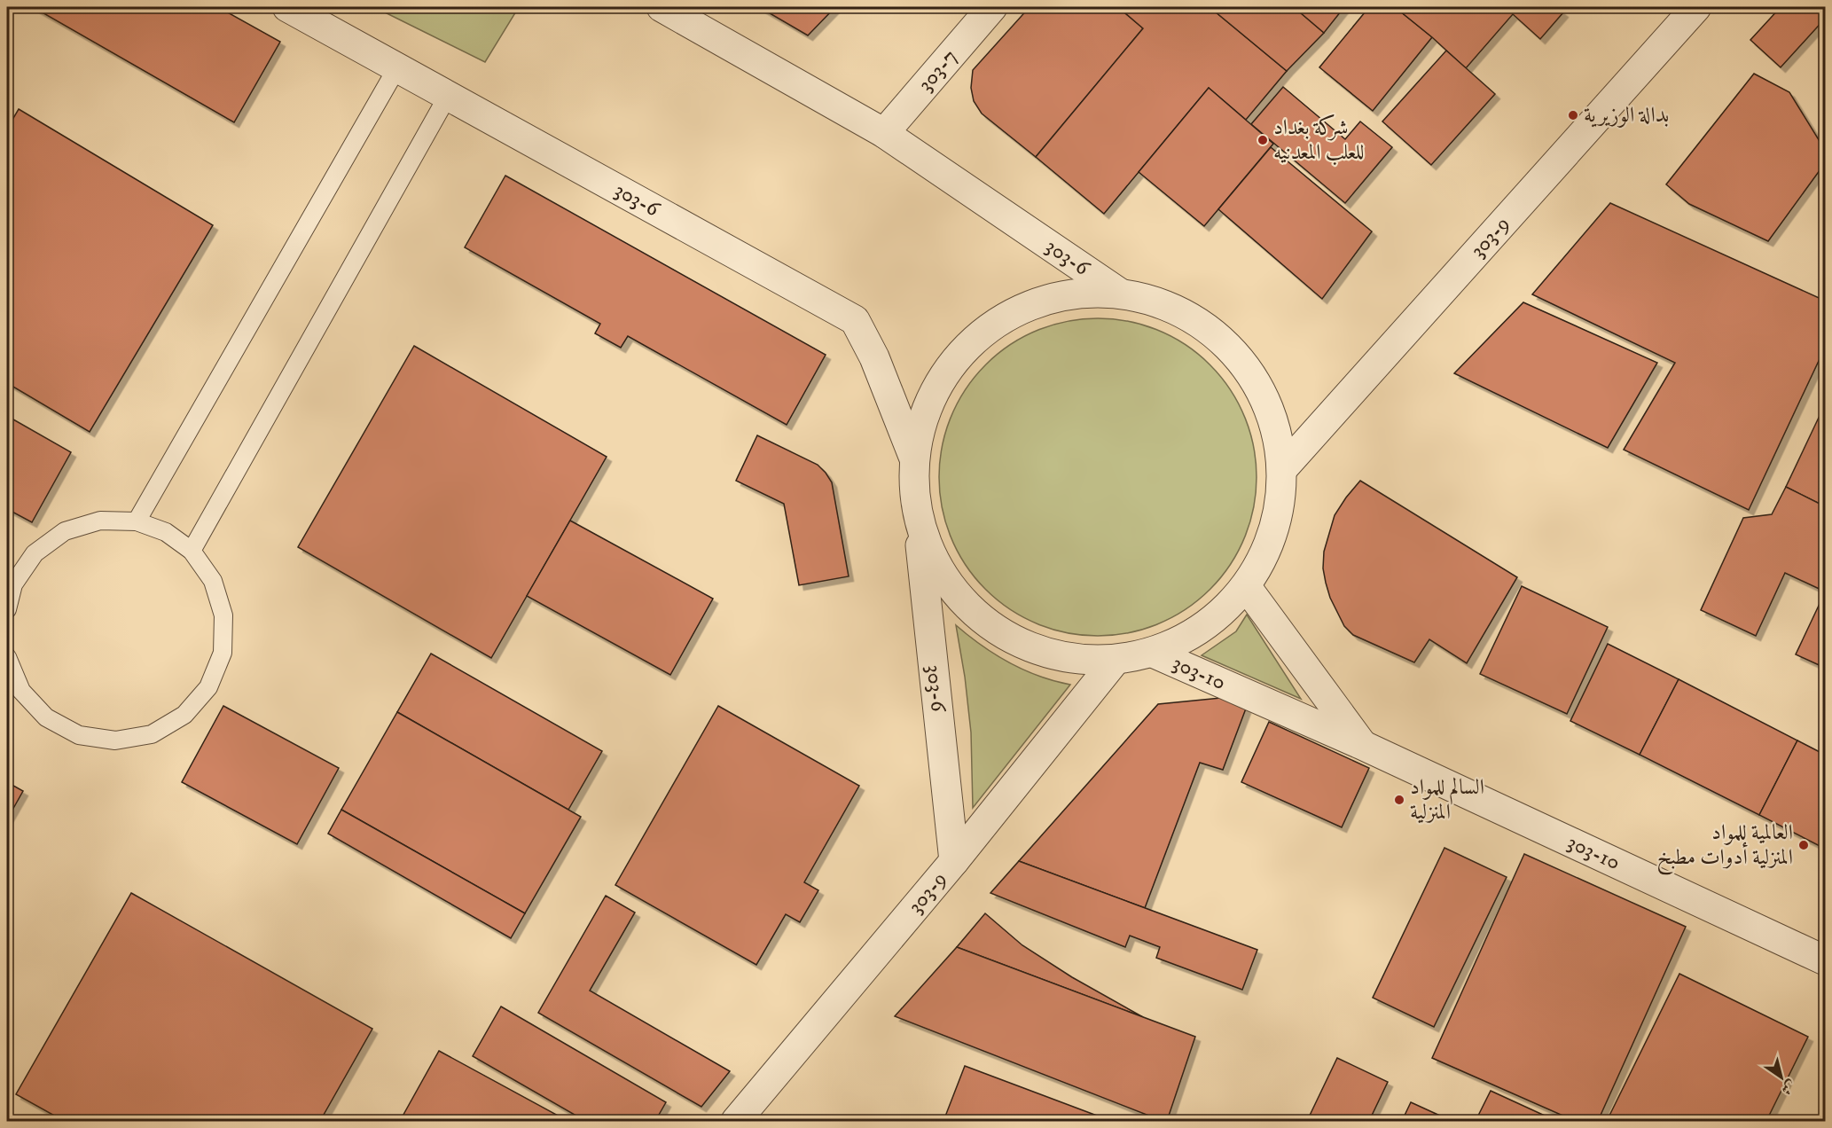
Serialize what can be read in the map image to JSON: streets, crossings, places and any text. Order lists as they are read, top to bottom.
{
  "streets": {
    "street": [
      "303-7",
      "303-6",
      "303-9",
      "303-10"
    ]
  },
  "crossings": [
    ["303-7", "303-6"],
    ["303-6", "303-9"]
  ],
  "places": [
    "بدالة الوزيرية",
    "شركة بغداد للعلب المعدنيه",
    "السالم للمواد المنزلية",
    "العالمية للمواد المنزلية أدوات مطبخ"
  ],
  "north": "bottom right"
}
